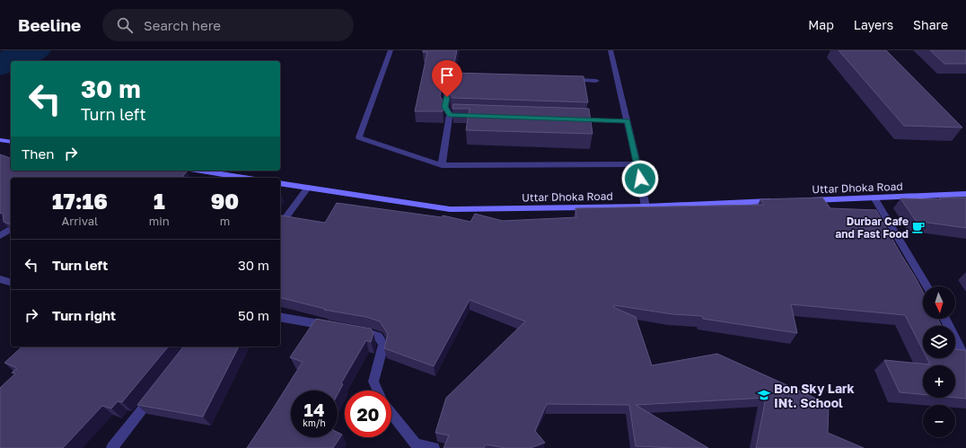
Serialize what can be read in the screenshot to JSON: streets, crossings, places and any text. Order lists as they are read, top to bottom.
{
  "streets": {
    "main road": ["Uttar Dhoka Road"]
  },
  "places": {
    "cafe": ["Durbar Cafe and Fast Food"],
    "school or university": ["Bon Sky Lark INt. School"]
  },
  "north": "bottom",
  "page": {
    "header": "Beeline",
    "search": "Search here",
    "nav": ["Map", "Layers", "Share"],
    "turn": ["30 m", "Turn left"],
    "then": "Then",
    "eta": [
      "17:16",
      "Arrival",
      "1",
      "min",
      "90",
      "m"
    ],
    "list": [
      {
        "name": "Turn left",
        "value": "30 m"
      },
      {
        "name": "Turn right",
        "value": "50 m"
      }
    ],
    "map_buttons": ["+", "−"],
    "speed": "14 km/h",
    "limit": "20"
  }
}
